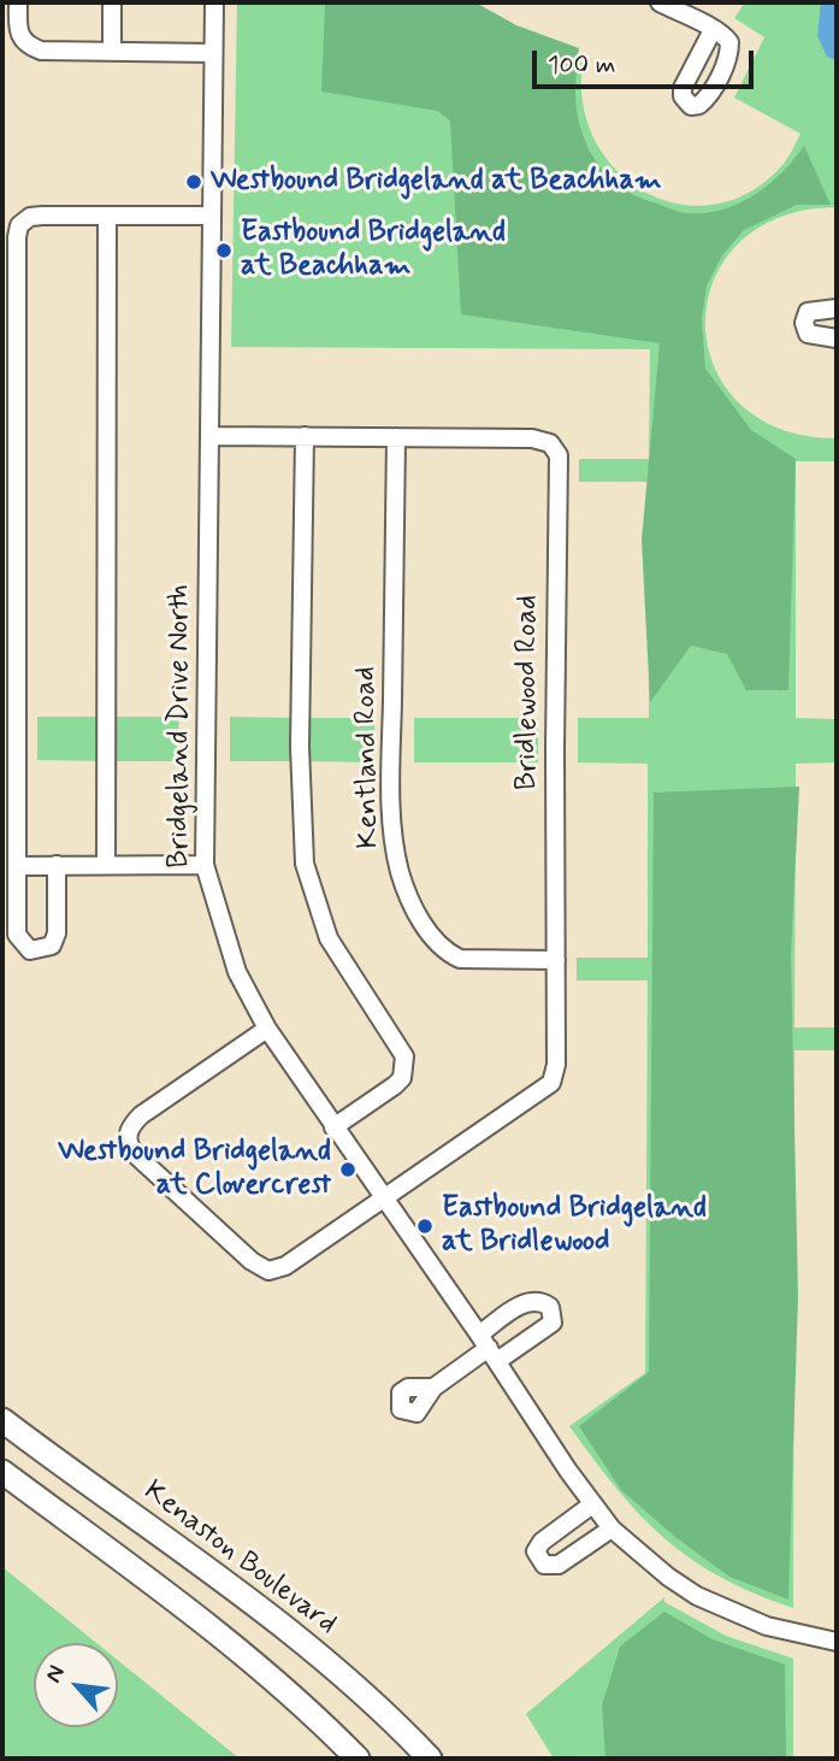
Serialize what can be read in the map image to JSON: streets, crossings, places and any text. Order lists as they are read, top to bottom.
{
  "streets": {
    "main road": ["Kenaston Boulevard"],
    "street": ["Bridlewood Road", "Bridgeland Drive North", "Kentland Road"]
  },
  "crossings": [
    ["Bridlewood Road", "Bridgeland Drive North"],
    ["Bridlewood Road", "Kentland Road"]
  ],
  "places": [
    "Westbound Bridgeland at Beachham",
    "Eastbound Bridgeland at Beachham",
    "Westbound Bridgeland at Clovercrest",
    "Eastbound Bridgeland at Bridlewood"
  ],
  "scale_bar": "100 m",
  "north": "top left"
}
